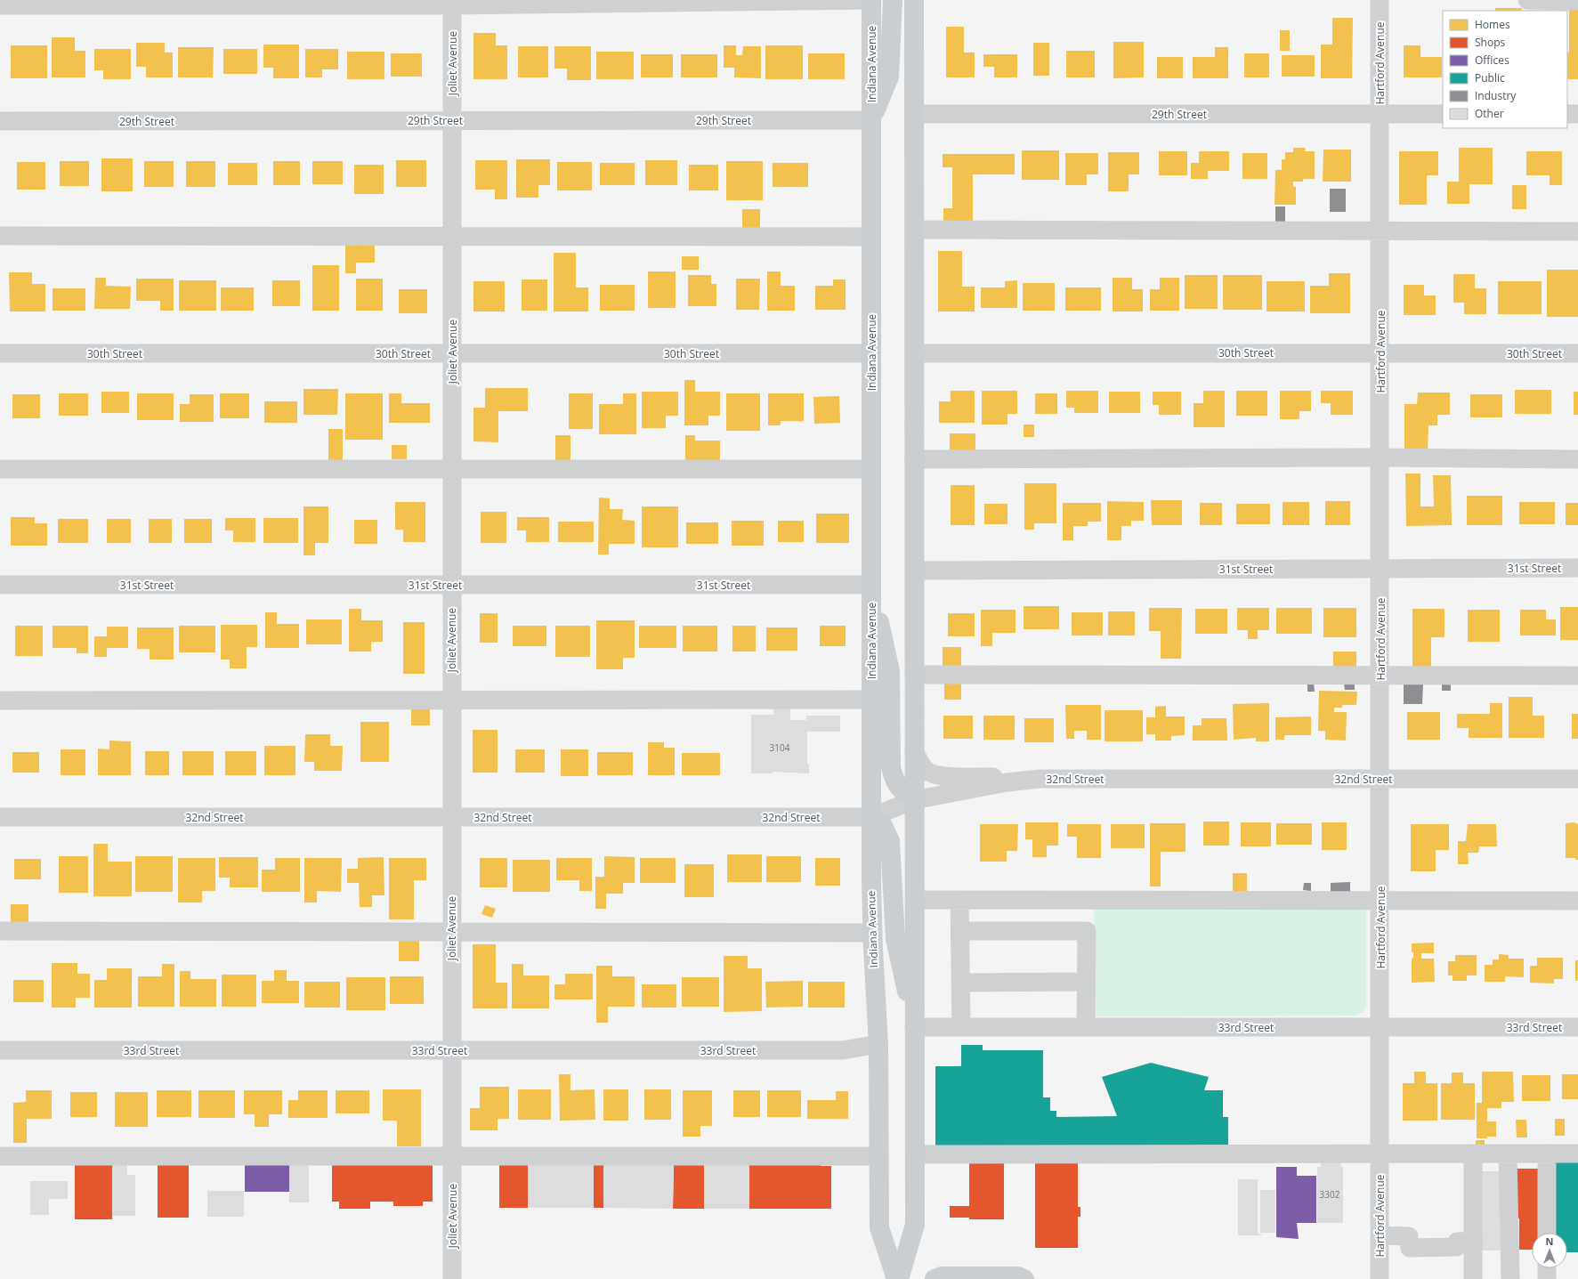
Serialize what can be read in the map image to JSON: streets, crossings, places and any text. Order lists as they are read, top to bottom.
{
  "streets": {
    "main road": ["Indiana Avenue"],
    "street": [
      "Joliet Avenue",
      "Hartford Avenue",
      "29th Street",
      "30th Street",
      "31st Street",
      "32nd Street",
      "33rd Street"
    ]
  },
  "crossings": [
    ["Joliet Avenue", "29th Street"],
    ["Joliet Avenue", "30th Street"],
    ["Joliet Avenue", "31st Street"],
    ["Joliet Avenue", "32nd Street"],
    ["Joliet Avenue", "33rd Street"],
    ["Hartford Avenue", "29th Street"],
    ["Hartford Avenue", "30th Street"],
    ["Hartford Avenue", "31st Street"],
    ["Hartford Avenue", "32nd Street"],
    ["Hartford Avenue", "33rd Street"],
    ["Indiana Avenue", "29th Street"],
    ["Indiana Avenue", "30th Street"],
    ["Indiana Avenue", "31st Street"],
    ["Indiana Avenue", "32nd Street"],
    ["Indiana Avenue", "33rd Street"]
  ],
  "house_numbers": ["3104", "3302"],
  "legend": [
    "Homes",
    "Shops",
    "Offices",
    "Public",
    "Industry",
    "Other"
  ],
  "north": "top"
}
